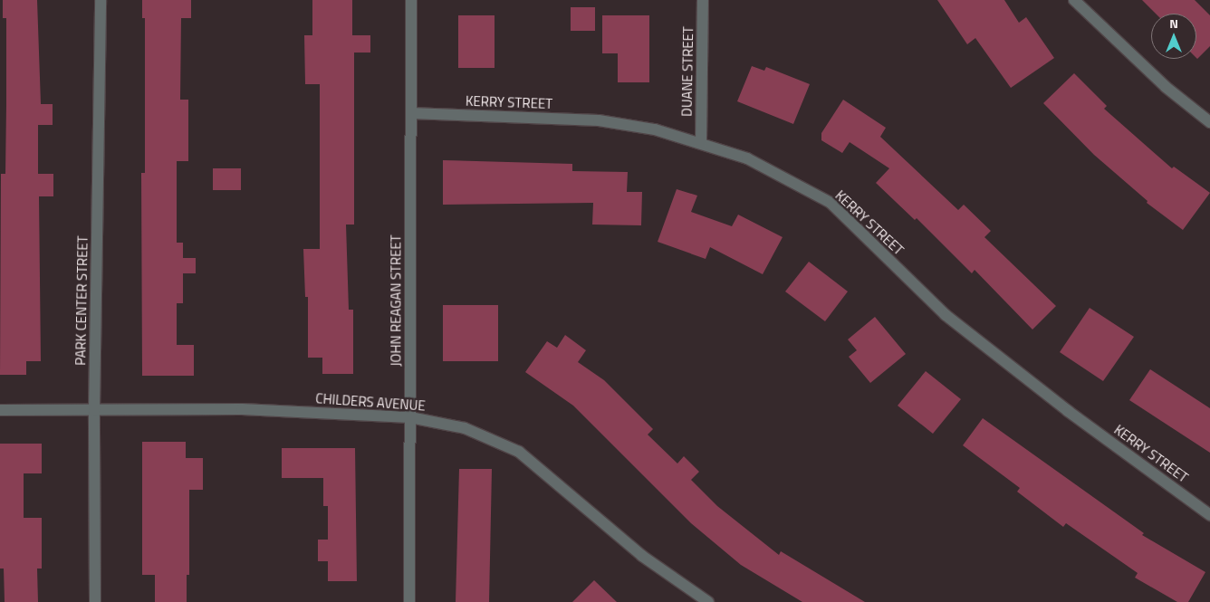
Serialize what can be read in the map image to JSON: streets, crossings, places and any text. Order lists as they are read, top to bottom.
{
  "streets": {
    "street": [
      "DUANE STREET",
      "KERRY STREET",
      "PARK CENTER STREET",
      "JOHN REAGAN STREET",
      "CHILDERS AVENUE"
    ]
  },
  "crossings": [
    ["DUANE STREET", "KERRY STREET"],
    ["KERRY STREET", "JOHN REAGAN STREET"],
    ["PARK CENTER STREET", "CHILDERS AVENUE"],
    ["JOHN REAGAN STREET", "CHILDERS AVENUE"]
  ],
  "north": "top"
}
